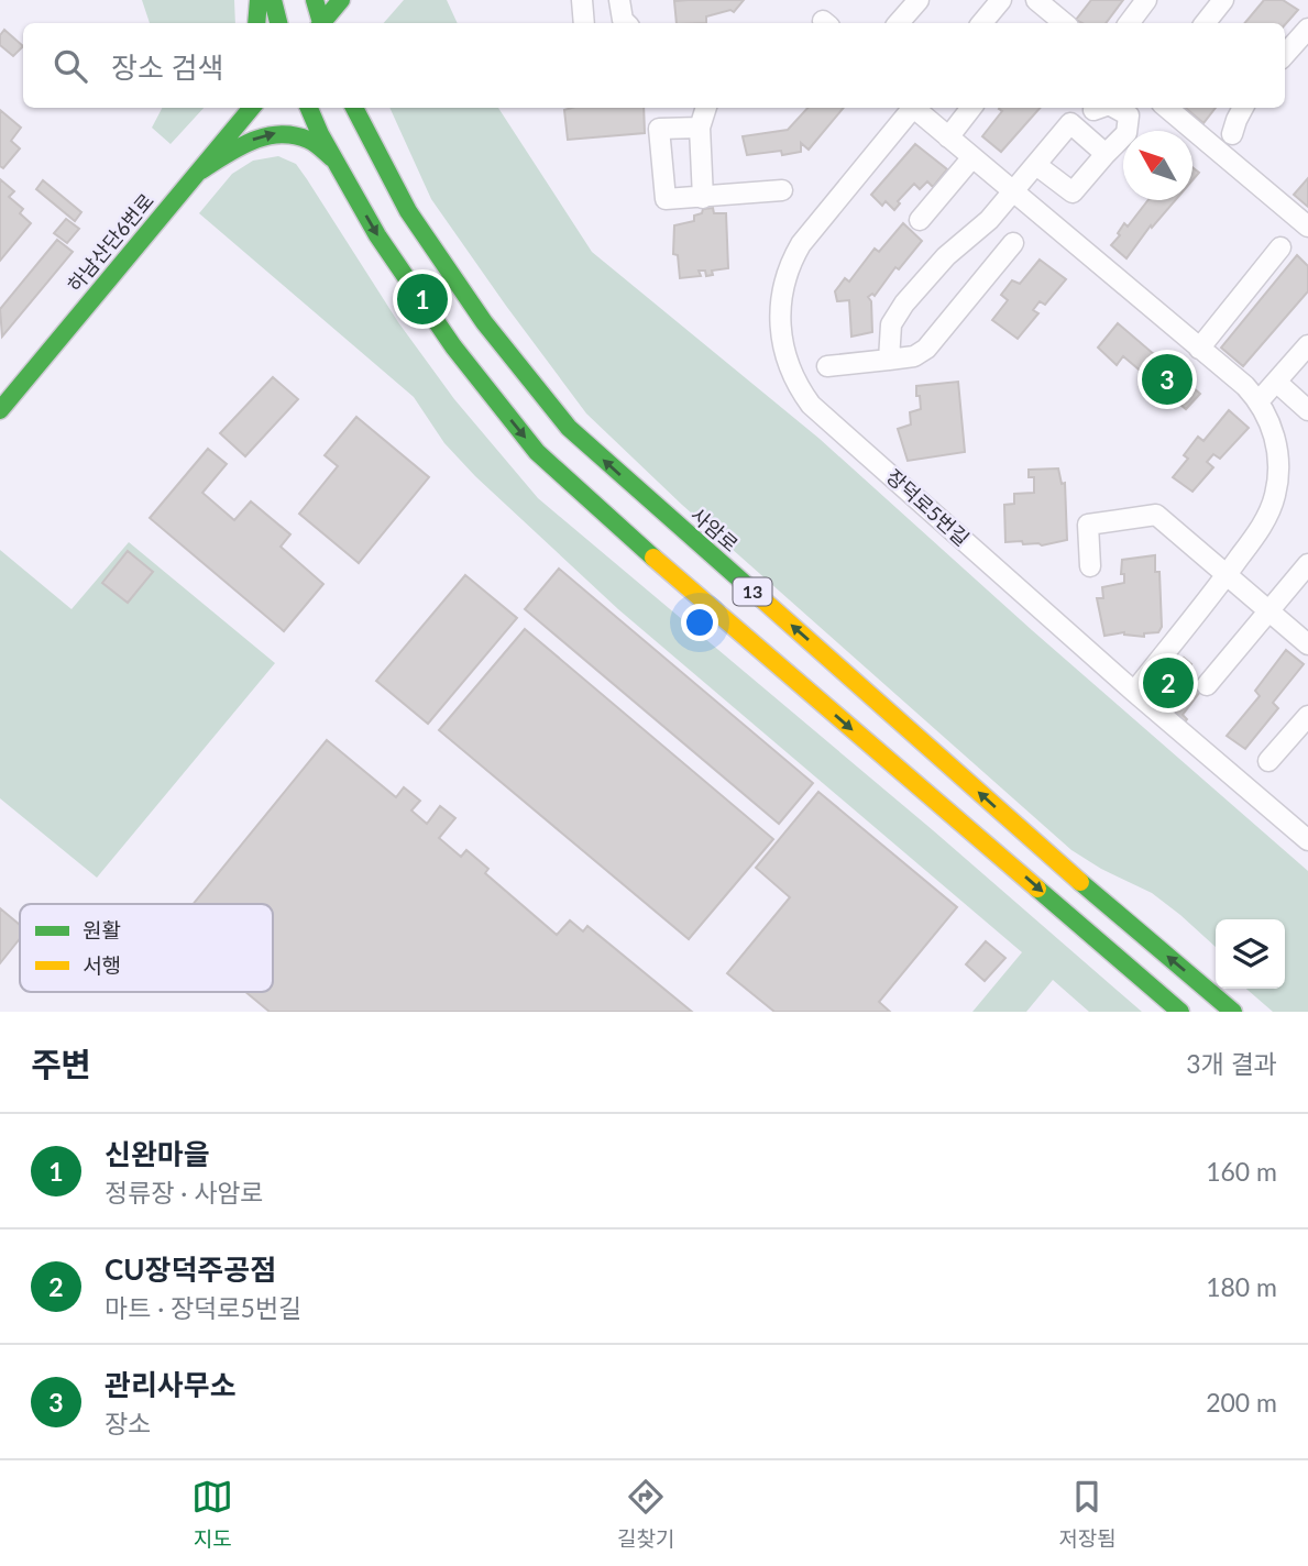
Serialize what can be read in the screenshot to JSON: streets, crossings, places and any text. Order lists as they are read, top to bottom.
{
  "streets": {
    "main road": ["하남산단6번로", "사암로", "13"],
    "street": ["장덕로5번길"]
  },
  "legend": ["원활", "서행"],
  "north": "top left",
  "page": {
    "search": "장소 검색",
    "pins": ["1", "3", "2"],
    "heading": ["주변", "3개 결과"],
    "list": [
      {
        "mark": "1",
        "name": "신완마을",
        "note": "정류장 · 사암로",
        "value": "160 m"
      },
      {
        "mark": "2",
        "name": "CU장덕주공점",
        "note": "마트 · 장덕로5번길",
        "value": "180 m"
      },
      {
        "mark": "3",
        "name": "관리사무소",
        "note": "장소",
        "value": "200 m"
      }
    ],
    "nav": ["지도", "길찾기", "저장됨"]
  }
}
